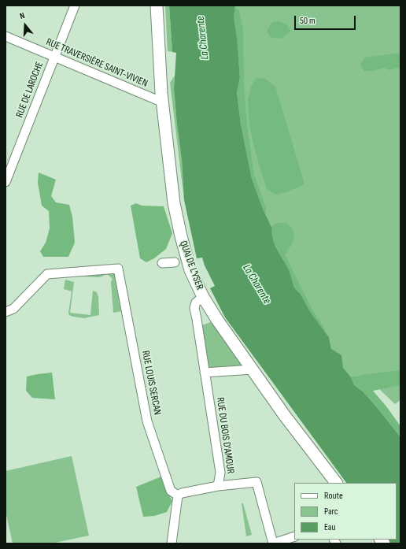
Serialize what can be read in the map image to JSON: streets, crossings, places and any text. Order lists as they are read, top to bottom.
{
  "streets": {
    "street": [
      "RUE TRAVERSIÈRE SAINT-VIVIEN",
      "RUE DE LAROCHE",
      "QUAI DE L'YSER",
      "RUE LOUIS SERCAN",
      "RUE DU BOIS D'AMOUR"
    ]
  },
  "crossings": [
    ["RUE TRAVERSIÈRE SAINT-VIVIEN", "RUE DE LAROCHE"],
    ["RUE TRAVERSIÈRE SAINT-VIVIEN", "QUAI DE L'YSER"],
    ["QUAI DE L'YSER", "RUE DU BOIS D'AMOUR"],
    ["RUE LOUIS SERCAN", "RUE DU BOIS D'AMOUR"]
  ],
  "water": ["La Charente"],
  "legend": ["Route", "Parc", "Eau"],
  "scale_bar": "50 m",
  "north": "top"
}
